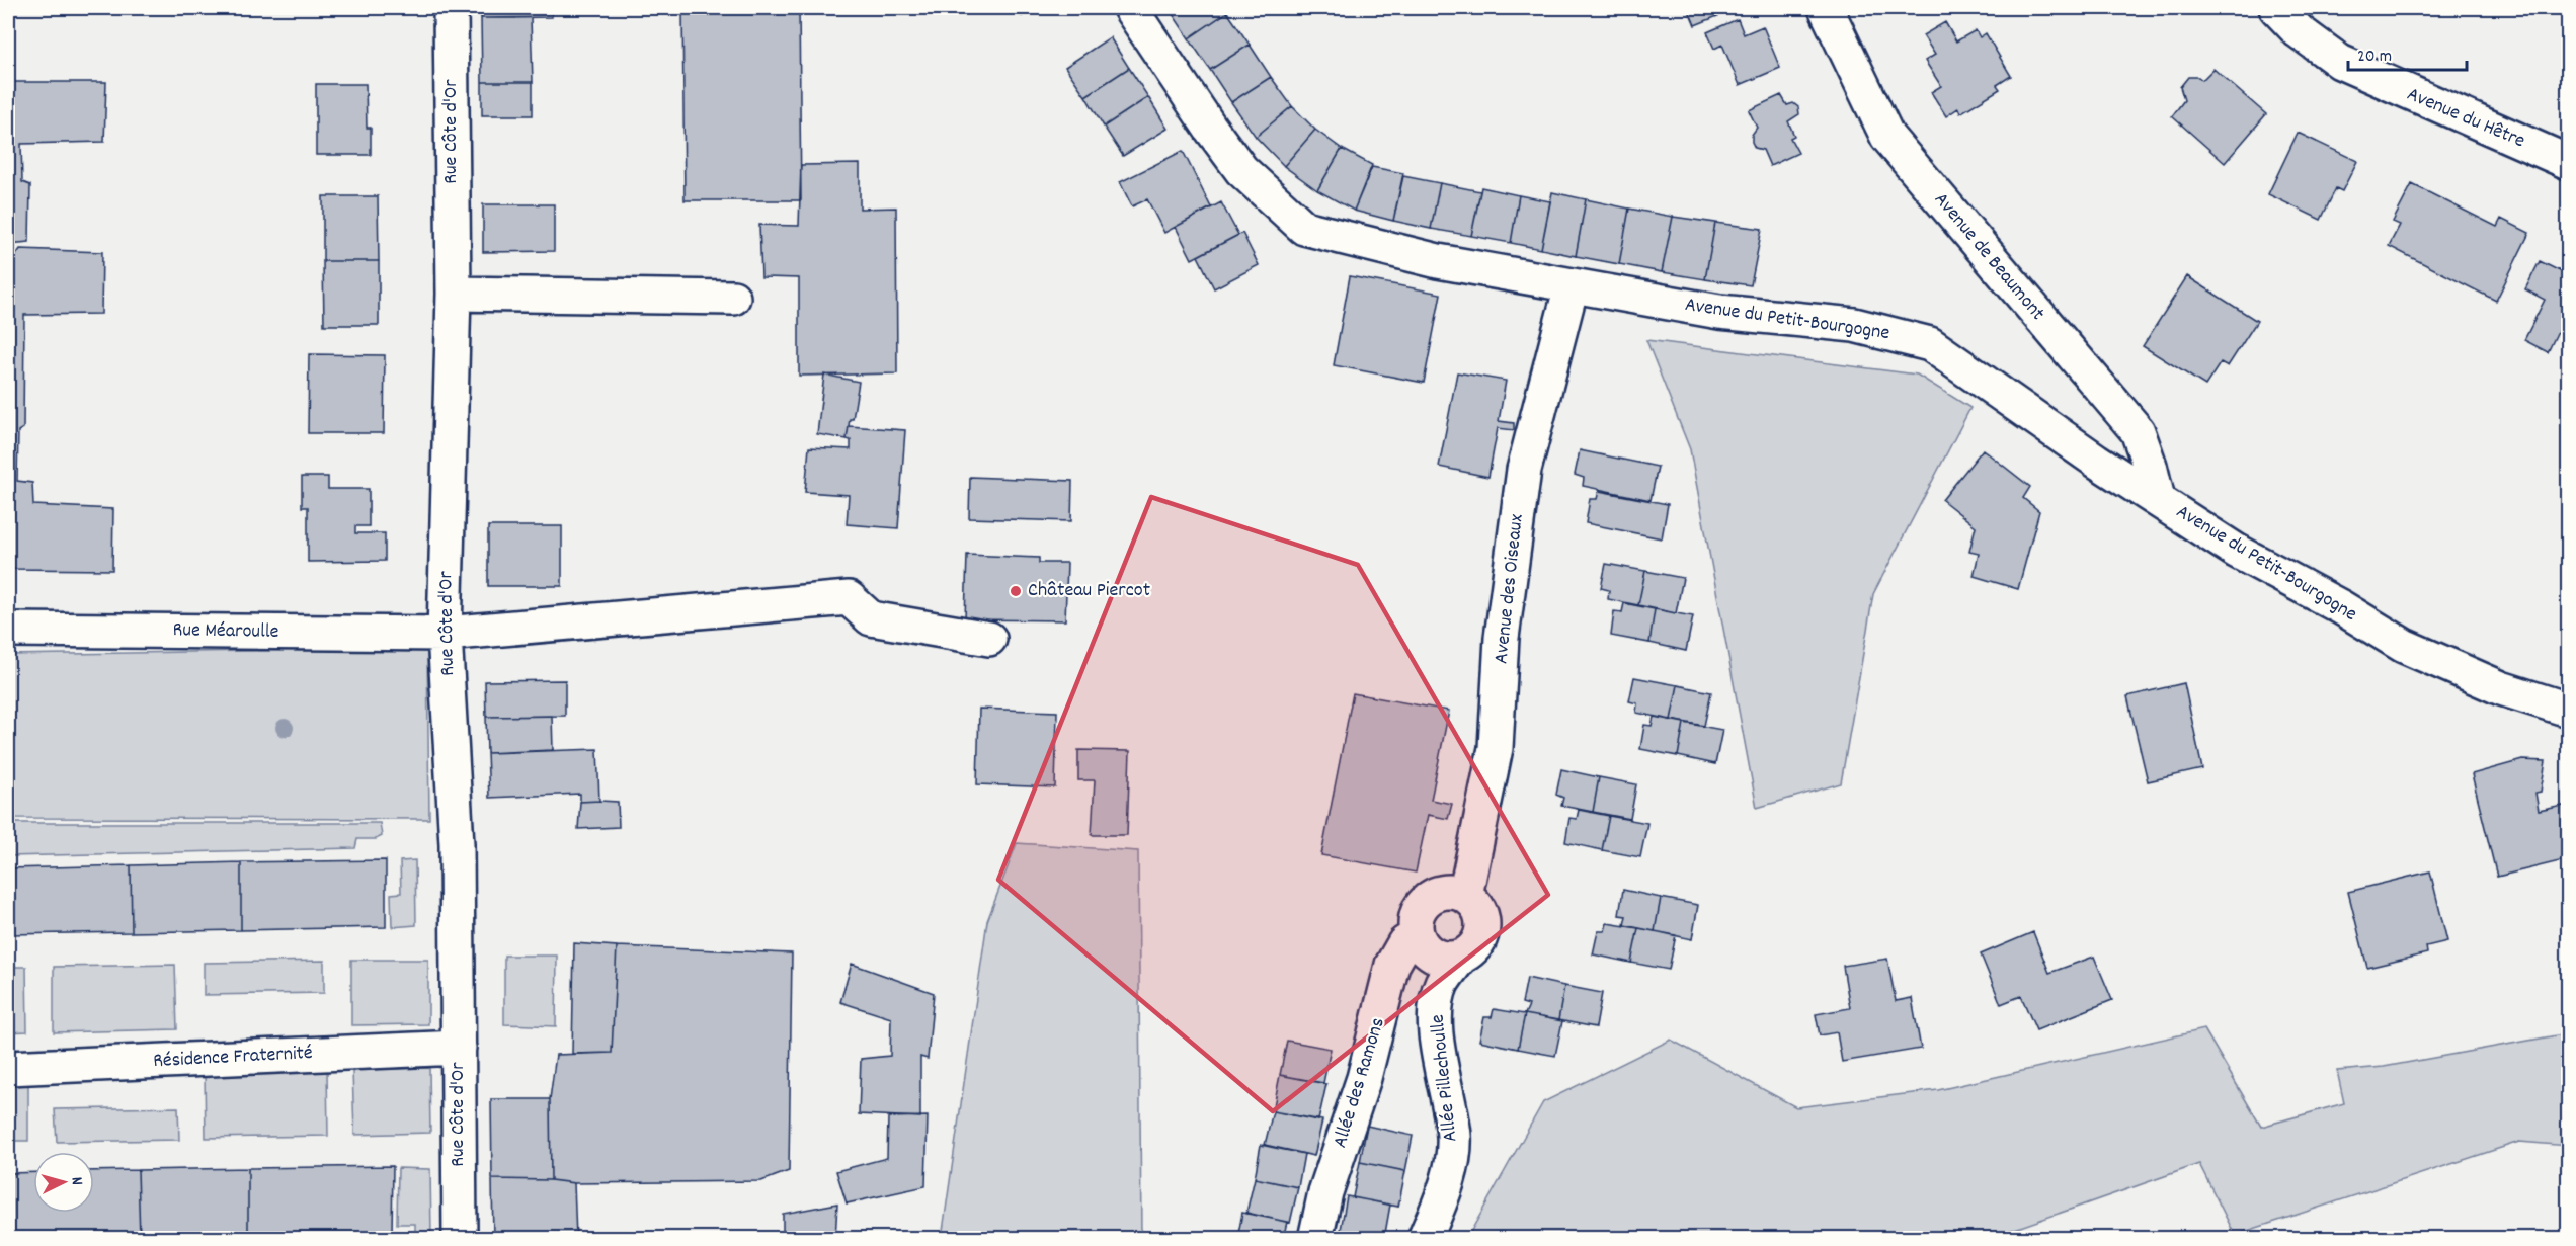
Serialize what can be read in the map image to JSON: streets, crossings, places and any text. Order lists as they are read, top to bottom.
{
  "streets": {
    "street": [
      "Avenue du Hêtre",
      "Rue Côte d'Or",
      "Avenue de Beaumont",
      "Avenue du Petit-Bourgogne",
      "Avenue des Oiseaux",
      "Rue Méaroulle",
      "Résidence Fraternité",
      "Allée Pillechoulle",
      "Allée des Ramons"
    ]
  },
  "crossings": [
    ["Rue Côte d'Or", "Rue Méaroulle"],
    ["Rue Côte d'Or", "Résidence Fraternité"],
    ["Avenue de Beaumont", "Avenue du Petit-Bourgogne"],
    ["Avenue du Petit-Bourgogne", "Avenue des Oiseaux"],
    ["Avenue des Oiseaux", "Allée Pillechoulle"],
    ["Avenue des Oiseaux", "Allée des Ramons"],
    ["Allée Pillechoulle", "Allée des Ramons"]
  ],
  "places": ["Château Piercot"],
  "scale_bar": "20 m",
  "north": "right"
}
